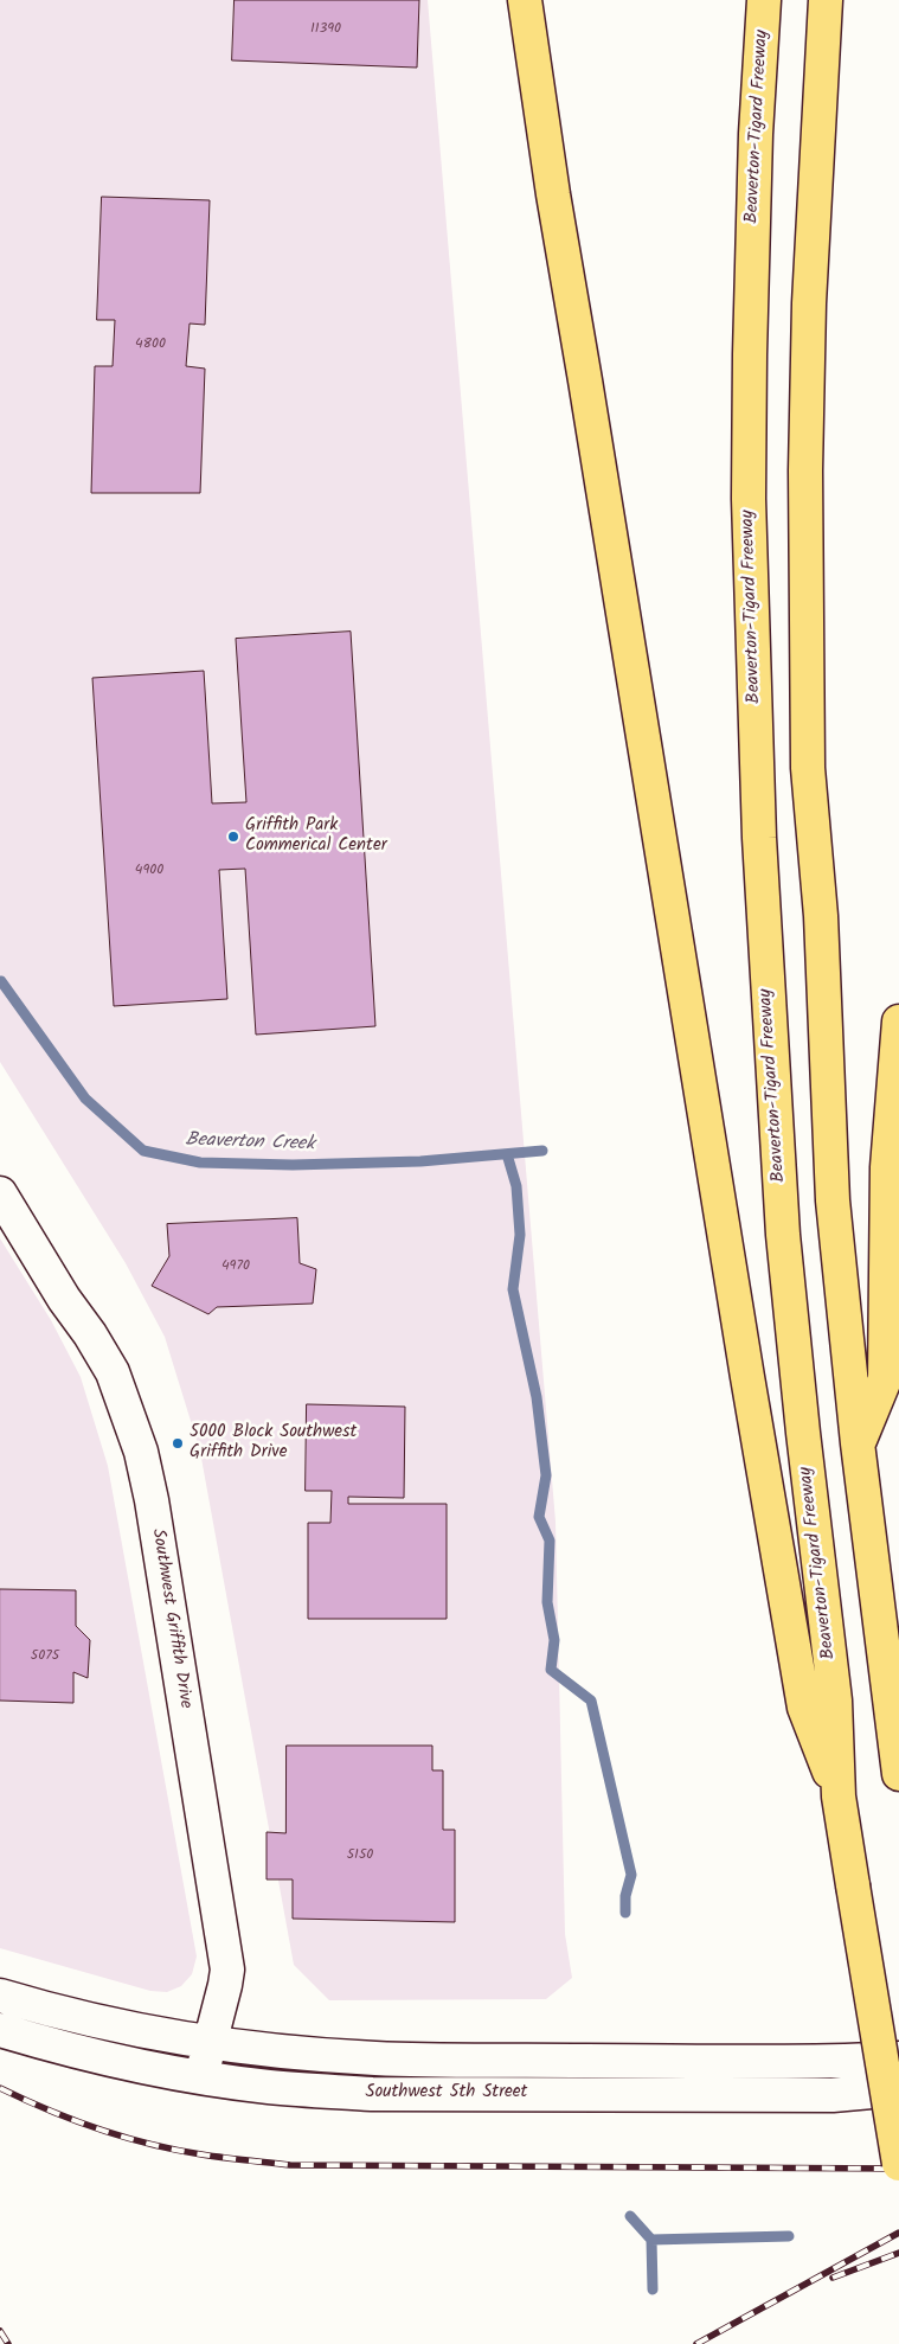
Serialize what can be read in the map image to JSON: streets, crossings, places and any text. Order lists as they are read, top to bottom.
{
  "streets": {
    "highway": ["Beaverton-Tigard Freeway"],
    "street": ["Southwest Griffith Drive", "Southwest 5th Street"]
  },
  "crossings": [
    ["Southwest Griffith Drive", "Southwest 5th Street"]
  ],
  "water": ["Beaverton Creek"],
  "places": ["Griffith Park Commerical Center", "5000 Block Southwest Griffith Drive"],
  "house_numbers": [
    "11390",
    "4800",
    "4900",
    "4970",
    "5075",
    "5150"
  ]
}
